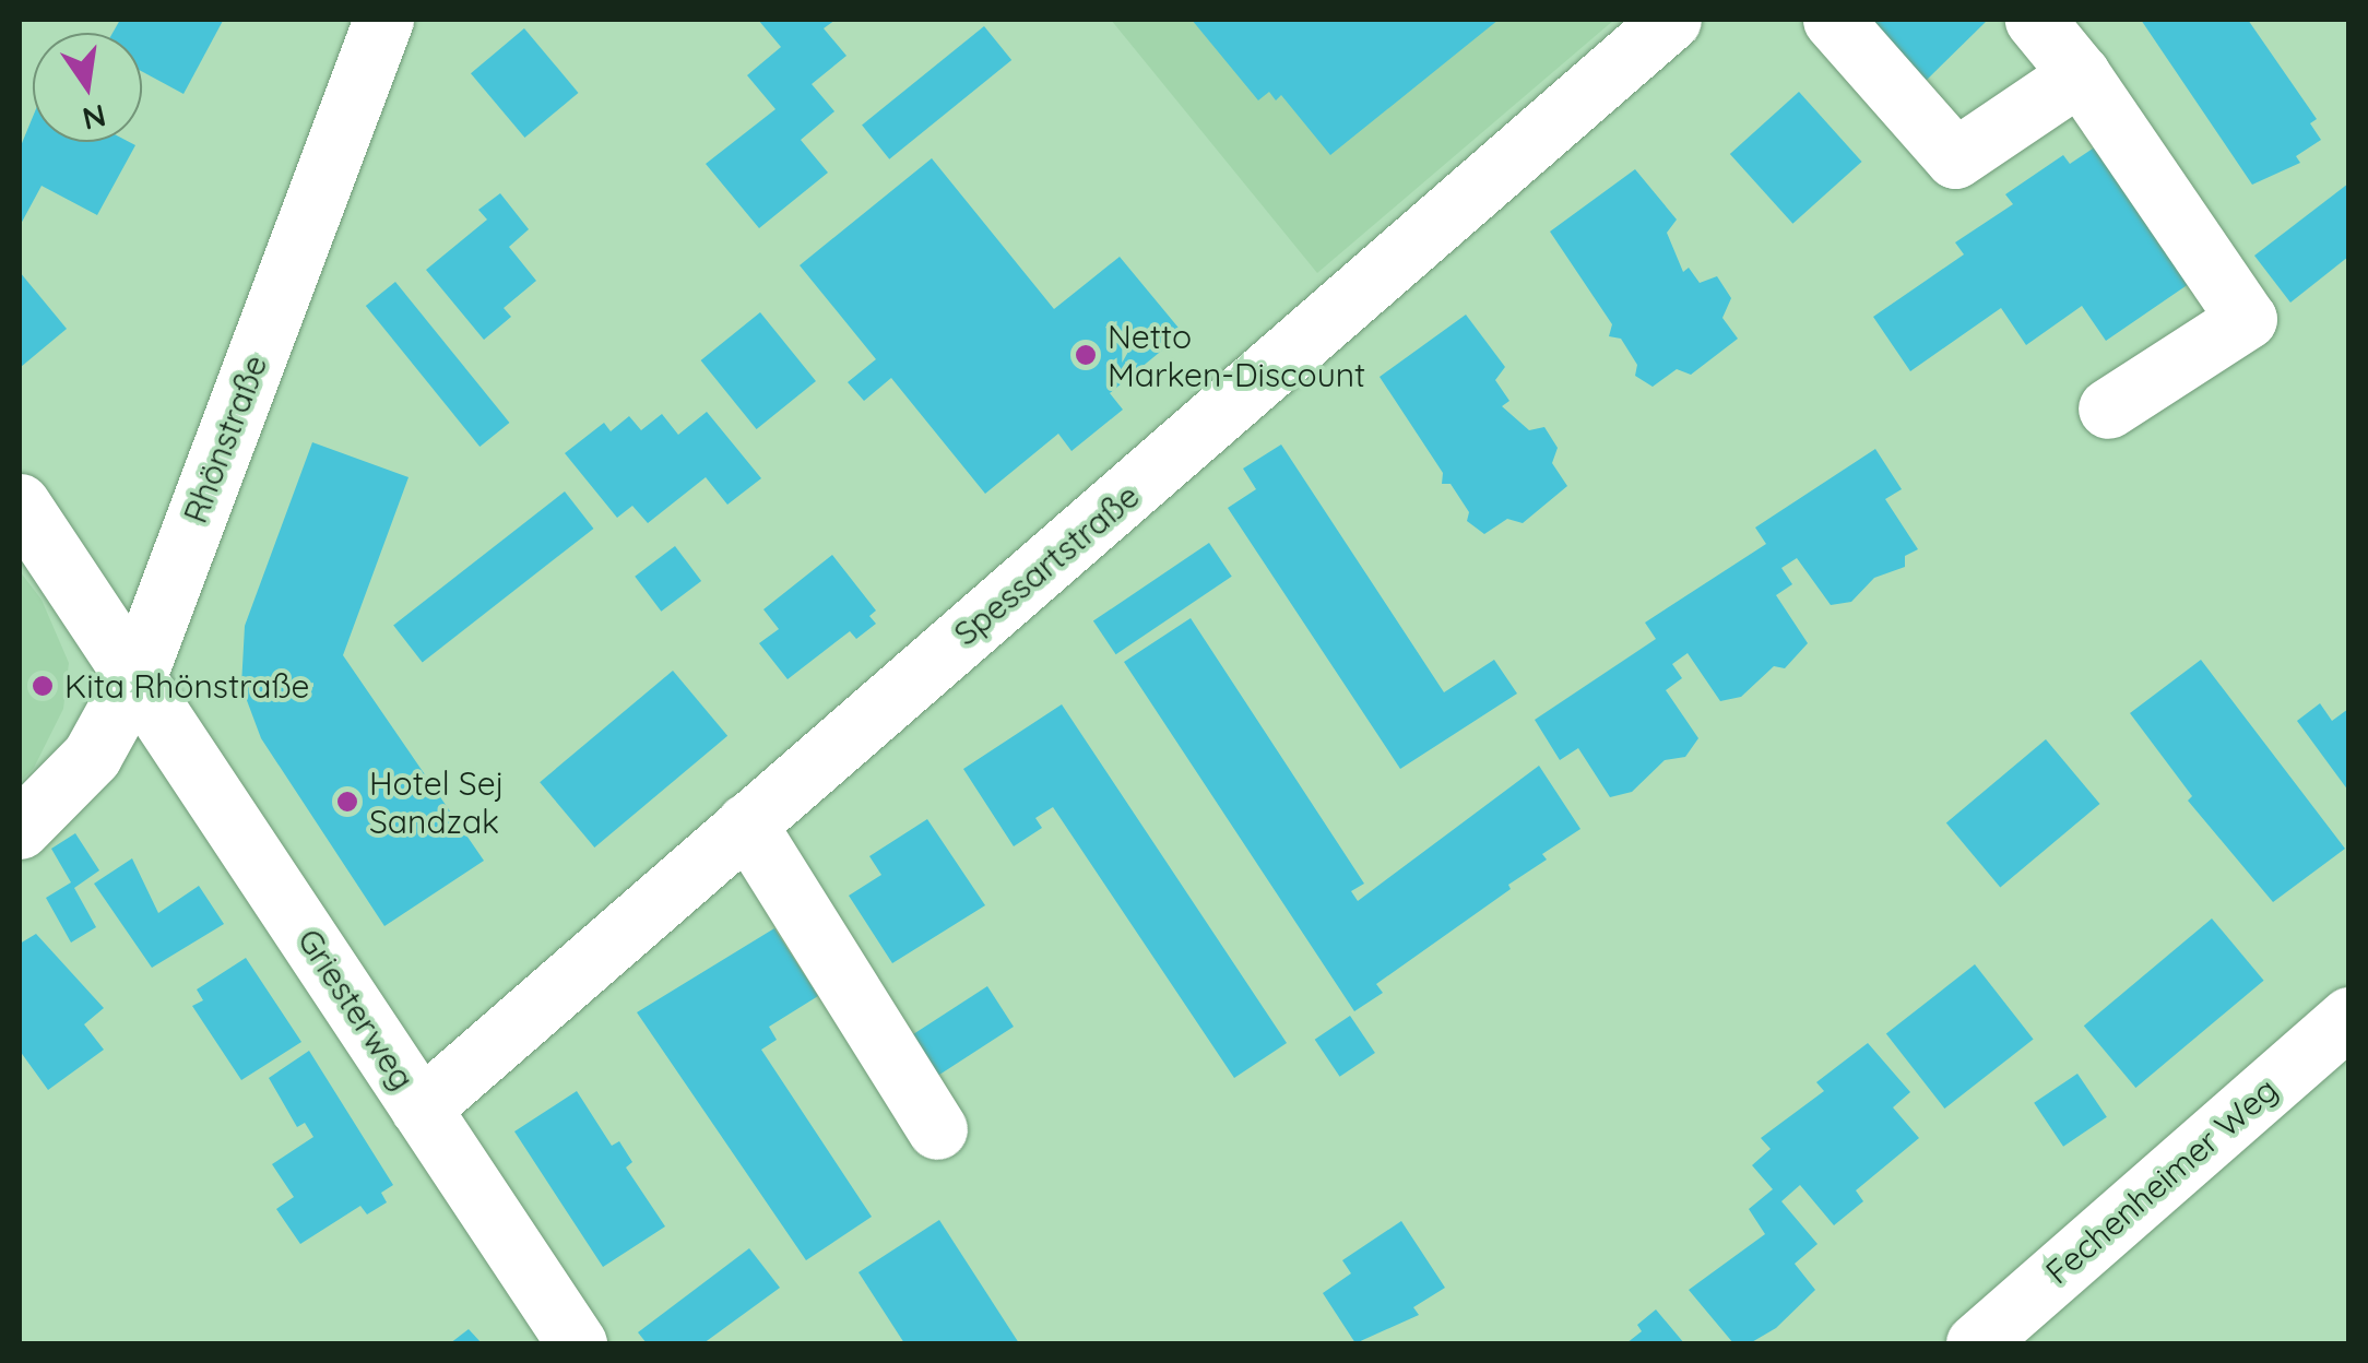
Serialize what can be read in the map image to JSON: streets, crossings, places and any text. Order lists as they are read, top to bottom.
{
  "streets": {
    "street": [
      "Rhönstraße",
      "Spessartstraße",
      "Griesterweg",
      "Fechenheimer Weg"
    ]
  },
  "crossings": [
    ["Rhönstraße", "Griesterweg"],
    ["Spessartstraße", "Griesterweg"]
  ],
  "places": ["Netto Marken-Discount", "Kita Rhönstraße", "Hotel Sej Sandzak"],
  "north": "bottom"
}
